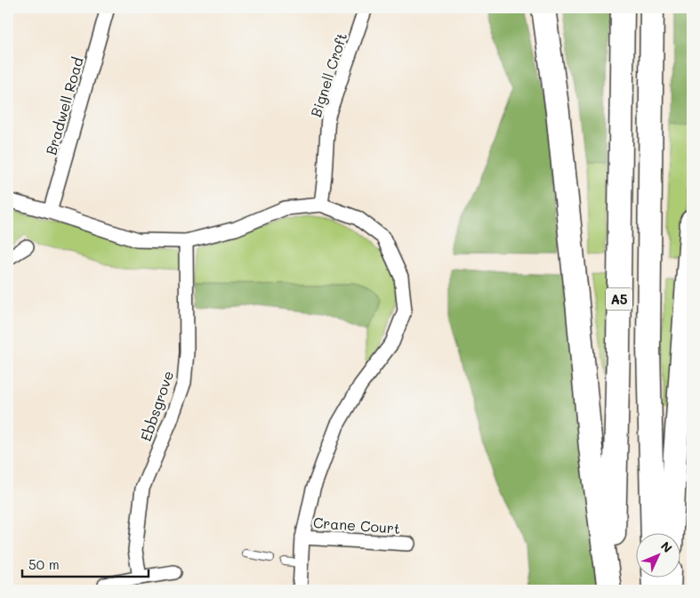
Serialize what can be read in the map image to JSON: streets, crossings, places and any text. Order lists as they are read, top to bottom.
{
  "streets": {
    "highway": ["A5"],
    "street": [
      "Bignell Croft",
      "Bradwell Road",
      "Ebbsgrove",
      "Crane Court"
    ]
  },
  "scale_bar": "50 m",
  "north": "top right"
}
